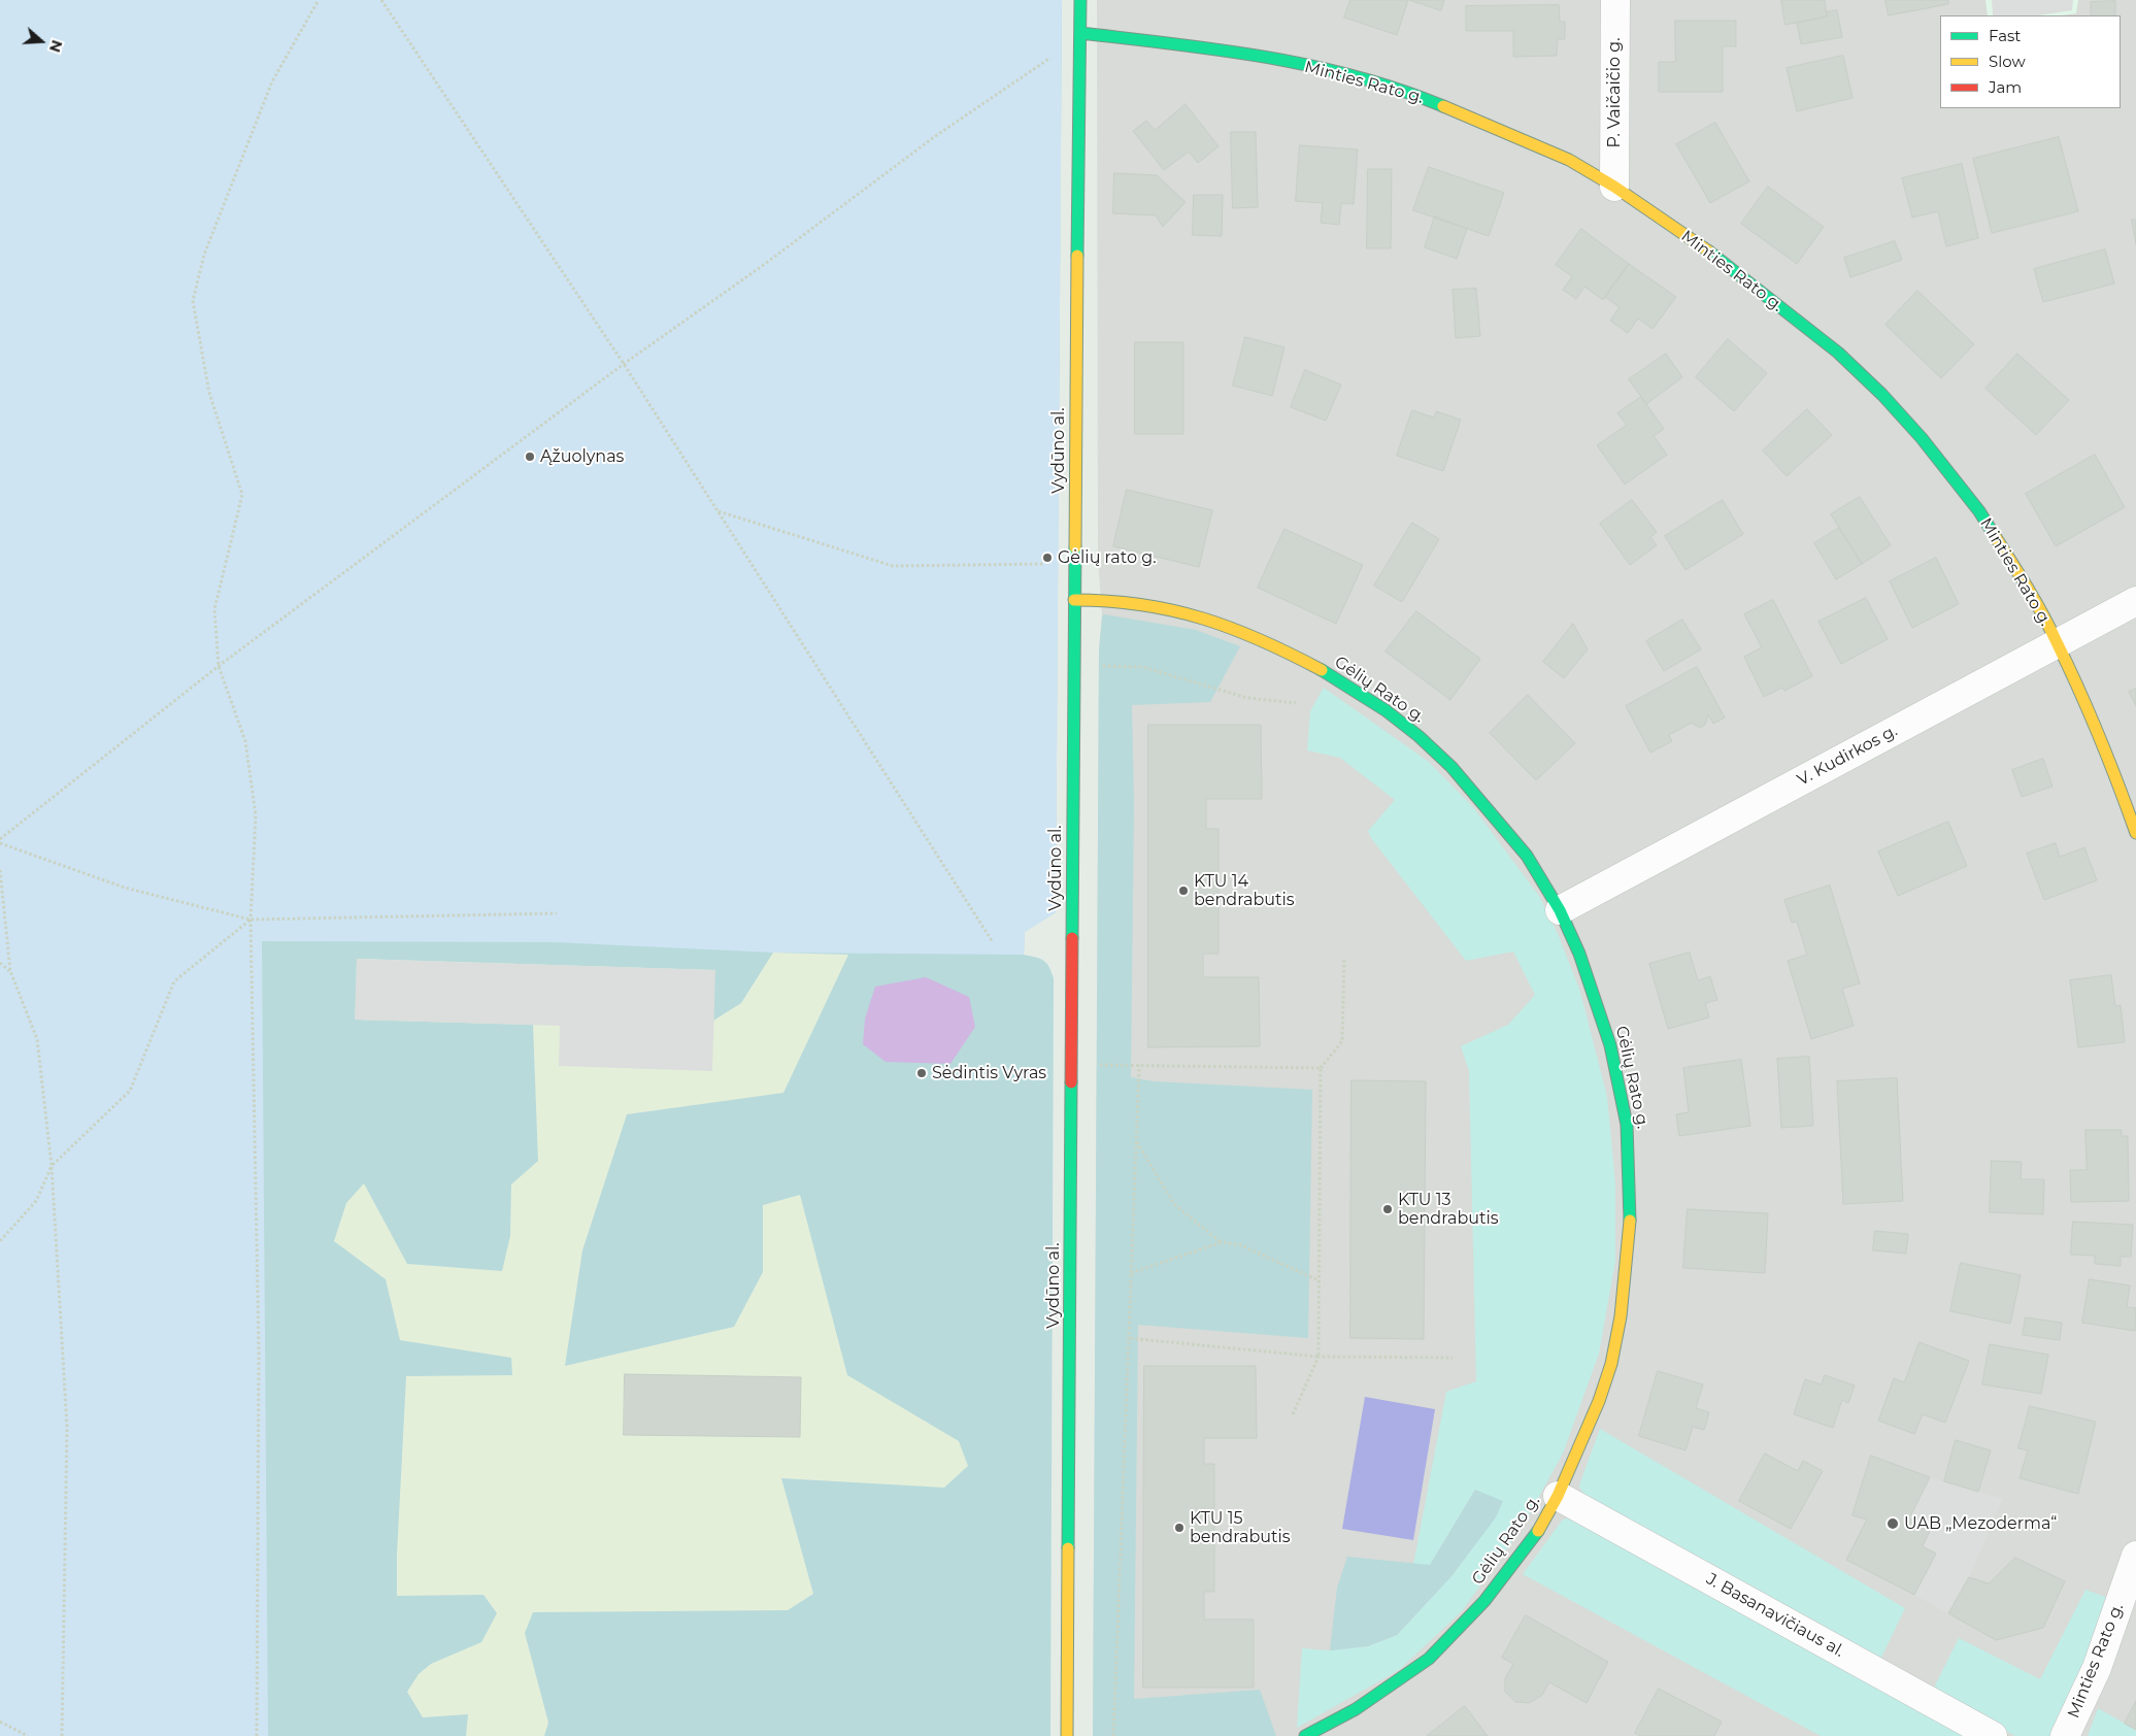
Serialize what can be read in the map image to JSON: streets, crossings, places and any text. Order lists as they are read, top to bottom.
{
  "streets": {
    "street": [
      "Minties Rato g.",
      "P. Vaičaičio g.",
      "Vydūno al.",
      "Gėlių Rato g.",
      "V. Kudirkos g.",
      "J. Basanavičiaus al."
    ]
  },
  "crossings": [
    ["Minties Rato g.", "P. Vaičaičio g."],
    ["Minties Rato g.", "Vydūno al."],
    ["Minties Rato g.", "V. Kudirkos g."],
    ["Vydūno al.", "Gėlių Rato g."],
    ["Gėlių Rato g.", "V. Kudirkos g."],
    ["Gėlių Rato g.", "J. Basanavičiaus al."]
  ],
  "places": [
    "Ąžuolynas",
    "Gėlių rato g.",
    "KTU 14 bendrabutis",
    "Sėdintis Vyras",
    "KTU 13 bendrabutis",
    "UAB „Mezoderma“",
    "KTU 15 bendrabutis"
  ],
  "legend": ["Fast", "Slow", "Jam"],
  "north": "right"
}
